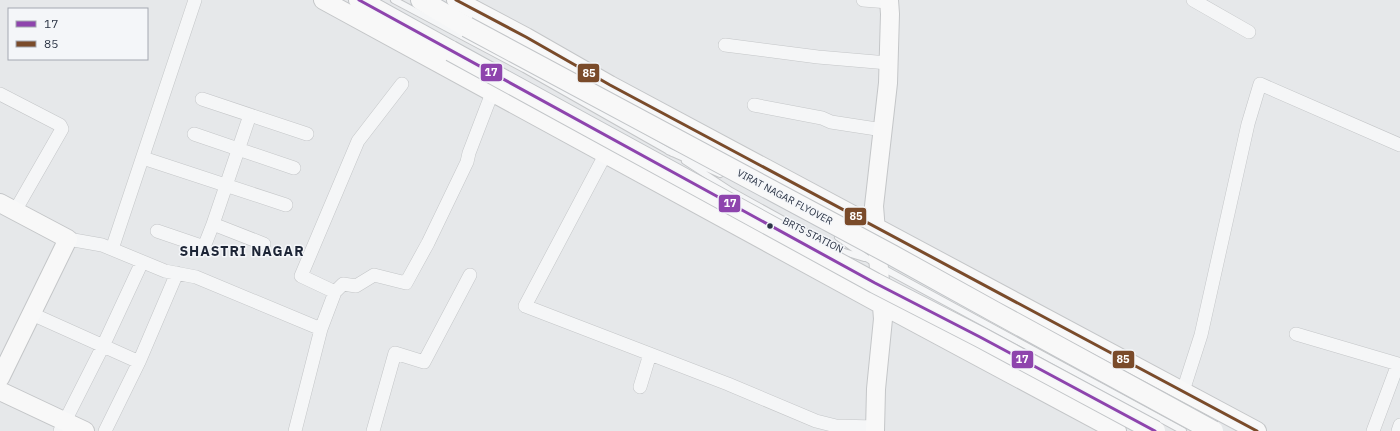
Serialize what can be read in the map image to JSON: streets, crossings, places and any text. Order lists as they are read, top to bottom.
{
  "streets": {
    "main road": ["VIRAT NAGAR FLYOVER"],
    "lane": ["BRTS STATION"]
  },
  "districts": ["SHASTRI NAGAR"],
  "lines": ["transit line 17", "transit line 85"],
  "legend": ["17", "85"]
}
